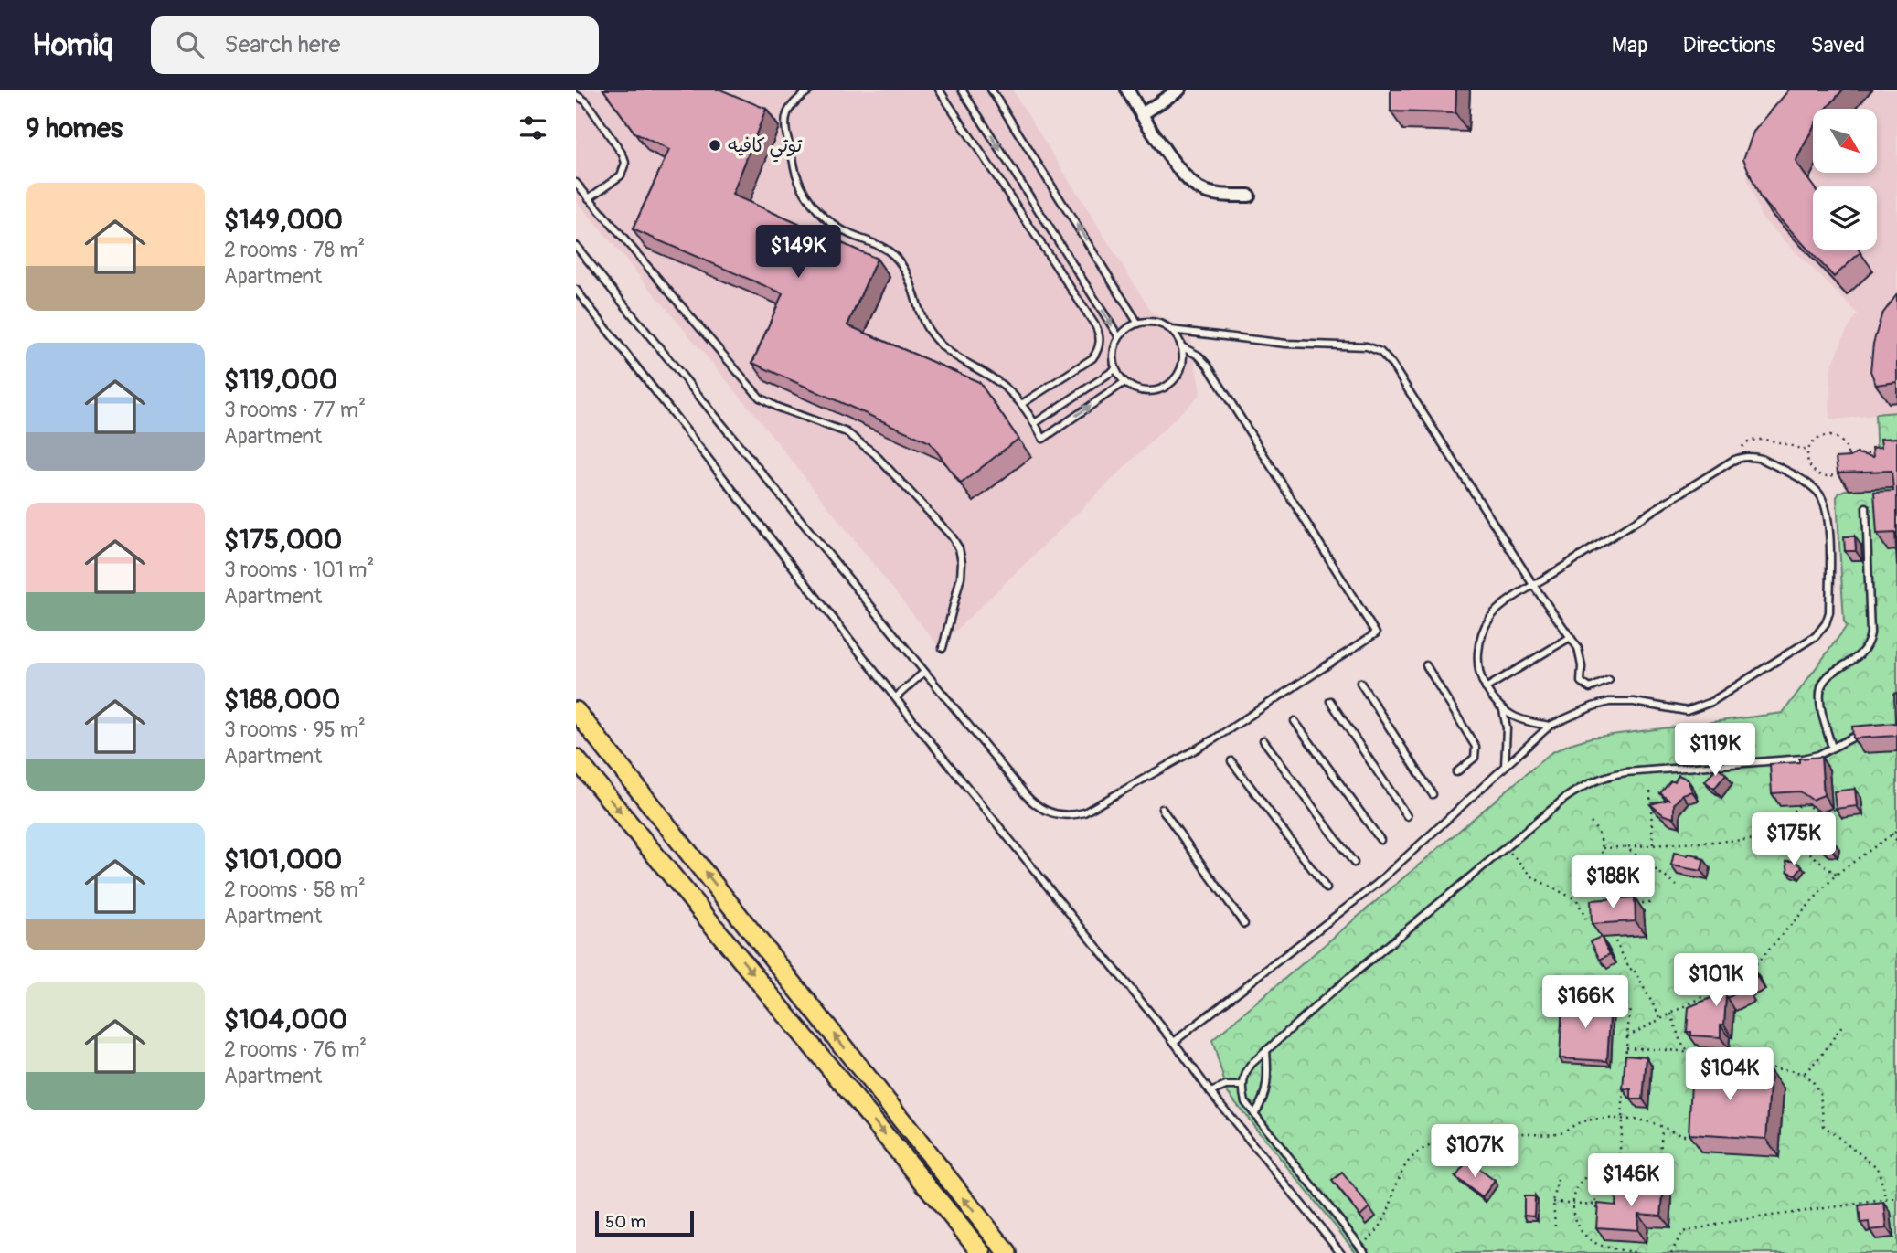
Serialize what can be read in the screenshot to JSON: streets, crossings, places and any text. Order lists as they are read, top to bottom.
{
  "places": ["توتي كافيه"],
  "scale_bar": "50 m",
  "north": "bottom right",
  "page": {
    "header": "Homiq",
    "search": "Search here",
    "nav": ["Map", "Directions", "Saved"],
    "heading": "9 homes",
    "list": [
      {
        "name": "$149,000",
        "note": "2 rooms · 78 m² · Apartment"
      },
      {
        "name": "$119,000",
        "note": "3 rooms · 77 m² · Apartment"
      },
      {
        "name": "$175,000",
        "note": "3 rooms · 101 m² · Apartment"
      },
      {
        "name": "$188,000",
        "note": "3 rooms · 95 m² · Apartment"
      },
      {
        "name": "$101,000",
        "note": "2 rooms · 58 m² · Apartment"
      },
      {
        "name": "$104,000",
        "note": "2 rooms · 76 m² · Apartment"
      }
    ],
    "price": [
      "$149K",
      "$119K",
      "$175K",
      "$188K",
      "$101K",
      "$166K",
      "$104K",
      "$107K",
      "$146K"
    ],
    "scale": "50 m"
  }
}
